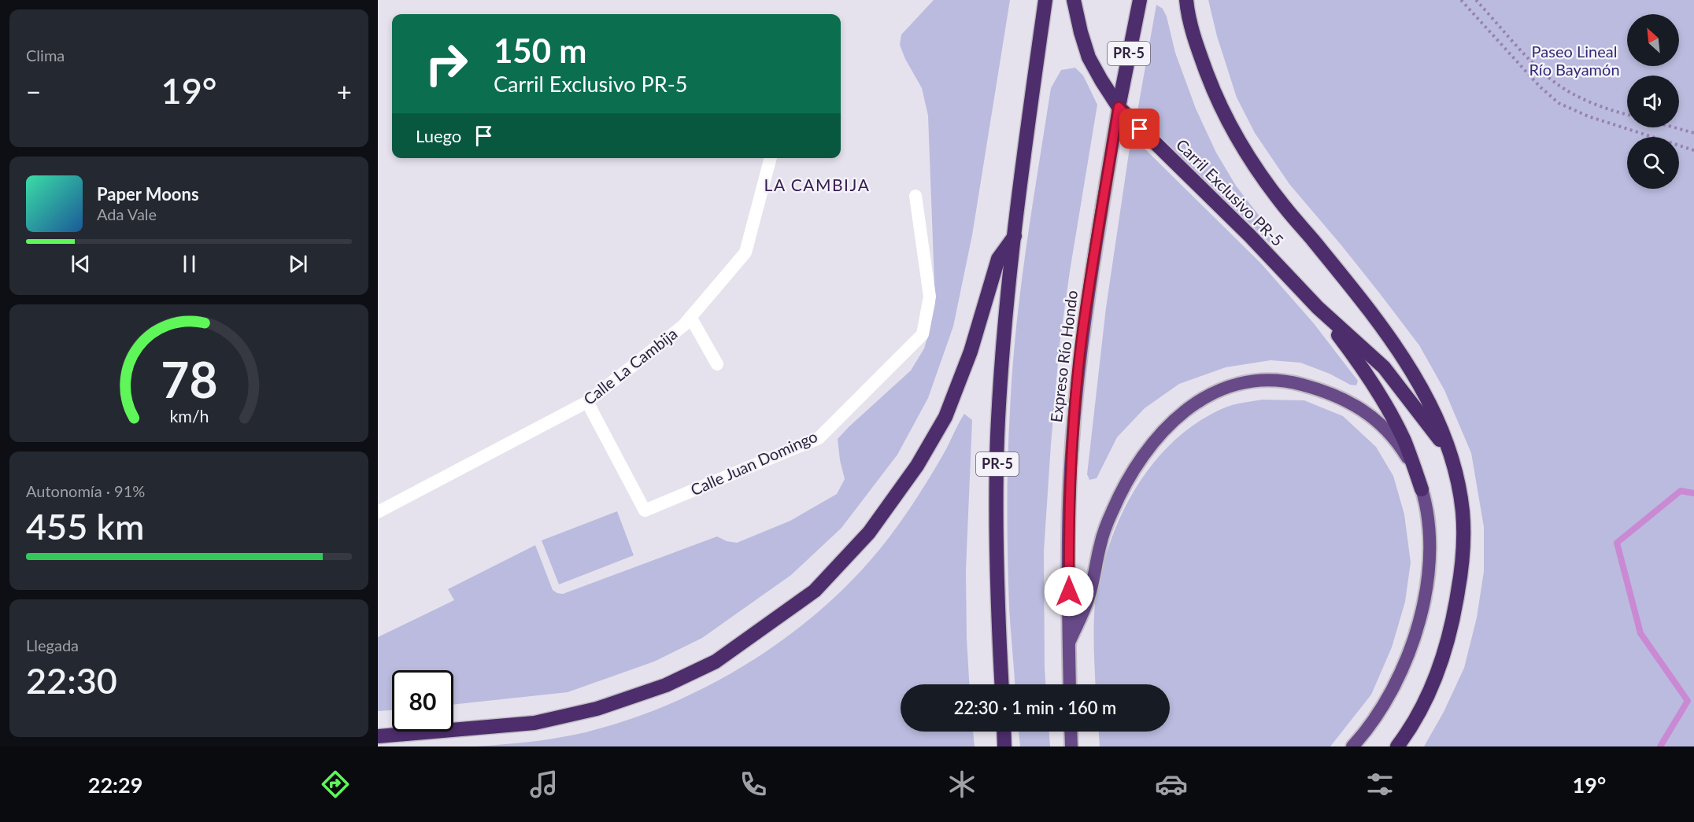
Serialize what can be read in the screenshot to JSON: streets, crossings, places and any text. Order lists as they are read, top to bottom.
{
  "streets": {
    "highway": ["PR-5", "Carril Exclusivo PR-5", "Expreso Río Hondo"],
    "street": ["Calle La Cambija", "Calle Juan Domingo"]
  },
  "crossings": [
    ["Carril Exclusivo PR-5", "Expreso Río Hondo"],
    ["Calle La Cambija", "Calle Juan Domingo"]
  ],
  "districts": ["LA CAMBIJA"],
  "parks": ["Paseo Lineal Río Bayamón"],
  "north": "top left",
  "page": {
    "tile": [
      "Clima",
      ["Autonomía · 91%", "455 km"],
      ["Llegada", "22:30"]
    ],
    "turn": ["150 m", "Carril Exclusivo PR-5"],
    "heat": ["−", "19°", "+"],
    "then": "Luego",
    "song": ["Paper Moons", "Ada Vale"],
    "limit": "80",
    "trip": "22:30 · 1 min · 160 m",
    "tabs": ["22:29", "19°"],
    "gauge": ["78", "km/h"]
  }
}
